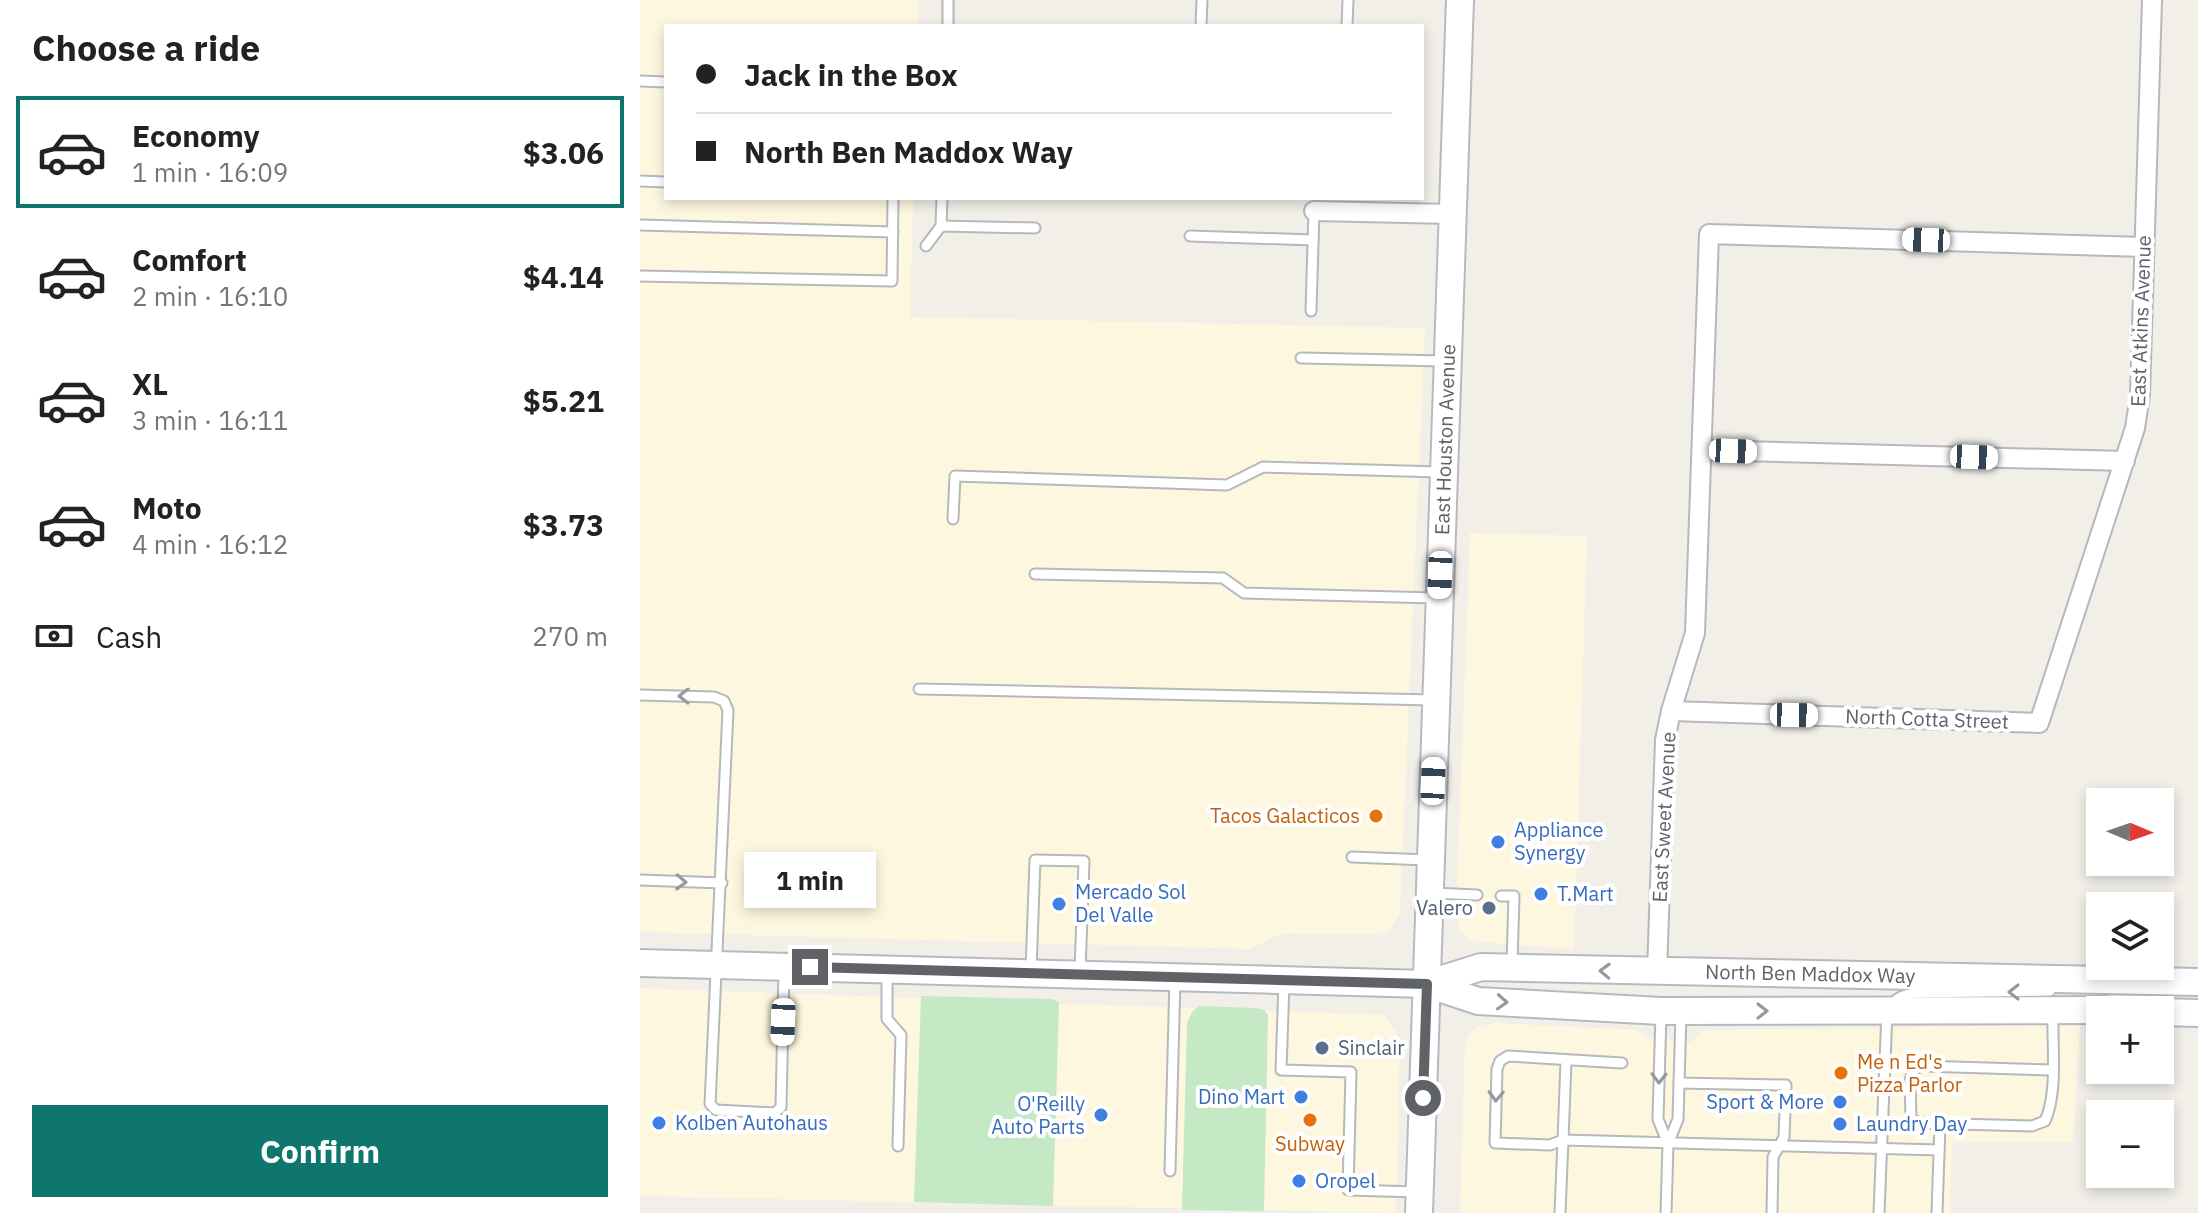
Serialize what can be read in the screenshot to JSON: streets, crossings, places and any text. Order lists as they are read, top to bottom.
{
  "streets": {
    "main road": ["East Houston Avenue", "North Ben Maddox Way"],
    "street": ["East Atkins Avenue", "North Cotta Street", "East Sweet Avenue"]
  },
  "crossings": [
    ["East Atkins Avenue", "North Cotta Street"],
    ["East Atkins Avenue", "East Sweet Avenue"],
    ["East Houston Avenue", "North Ben Maddox Way"],
    ["North Cotta Street", "East Sweet Avenue"],
    ["East Sweet Avenue", "North Ben Maddox Way"]
  ],
  "places": [
    "Tacos Galacticos",
    "Appliance Synergy",
    "T.Mart",
    "Mercado Sol Del Valle",
    "Valero",
    "Sinclair",
    "Me n Ed's Pizza Parlor",
    "Dino Mart",
    "Sport & More",
    "O'Reilly Auto Parts",
    "Subway",
    "Kolben Autohaus",
    "Laundry Day",
    "Oropel"
  ],
  "north": "right",
  "page": {
    "heading": "Choose a ride",
    "banner": ["Jack in the Box", "North Ben Maddox Way"],
    "list": [
      {
        "name": "Economy",
        "note": "1 min · 16:09",
        "value": "$3.06"
      },
      {
        "name": "Comfort",
        "note": "2 min · 16:10",
        "value": "$4.14"
      },
      {
        "name": "XL",
        "note": "3 min · 16:11",
        "value": "$5.21"
      },
      {
        "name": "Moto",
        "note": "4 min · 16:12",
        "value": "$3.73"
      }
    ],
    "pay": ["Cash", "270 m"],
    "map_buttons": ["+", "−"],
    "bubble": "1 min",
    "buttons": "Confirm"
  }
}
